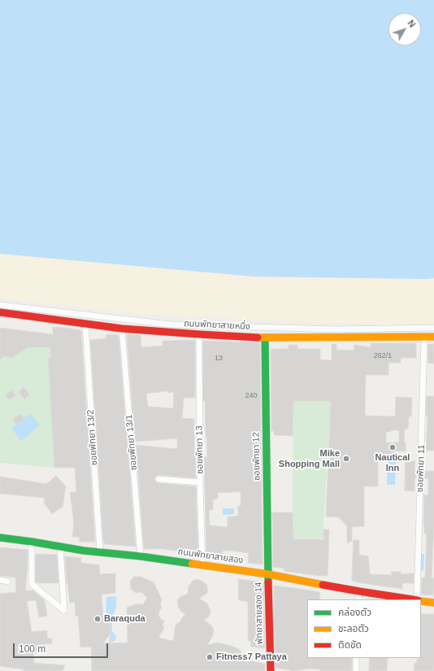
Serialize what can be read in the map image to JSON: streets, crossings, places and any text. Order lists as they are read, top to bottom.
{
  "streets": {
    "main road": [
      "ถนนพัทยาสายหนึ่ง",
      "ซอยพัทยา 12",
      "ถนนพัทยาสายสอง",
      "พัทยาสายสอง 14"
    ],
    "street": [
      "ซอยพัทยา 13/2",
      "ซอยพัทยา 13/1",
      "ซอยพัทยา 13",
      "ซอยพัทยา 11"
    ]
  },
  "crossings": [
    ["ถนนพัทยาสายหนึ่ง", "ซอยพัทยา 13/2"],
    ["ถนนพัทยาสายหนึ่ง", "ซอยพัทยา 13/1"],
    ["ถนนพัทยาสายหนึ่ง", "ซอยพัทยา 13"],
    ["ถนนพัทยาสายหนึ่ง", "ซอยพัทยา 12"],
    ["ถนนพัทยาสายหนึ่ง", "ซอยพัทยา 11"],
    ["ซอยพัทยา 13/2", "ถนนพัทยาสายสอง"],
    ["ซอยพัทยา 13/1", "ถนนพัทยาสายสอง"],
    ["ซอยพัทยา 13", "ถนนพัทยาสายสอง"],
    ["ซอยพัทยา 12", "ถนนพัทยาสายสอง"],
    ["ซอยพัทยา 12", "พัทยาสายสอง 14"],
    ["ถนนพัทยาสายสอง", "พัทยาสายสอง 14"]
  ],
  "places": [
    "Nautical Inn",
    "Mike Shopping Mall",
    "Baraquda",
    "Fitness7 Pattaya"
  ],
  "house_numbers": ["262/1", "13", "240"],
  "legend": ["คล่องตัว", "ชะลอตัว", "ติดขัด"],
  "scale_bar": "100 m",
  "north": "top right"
}
